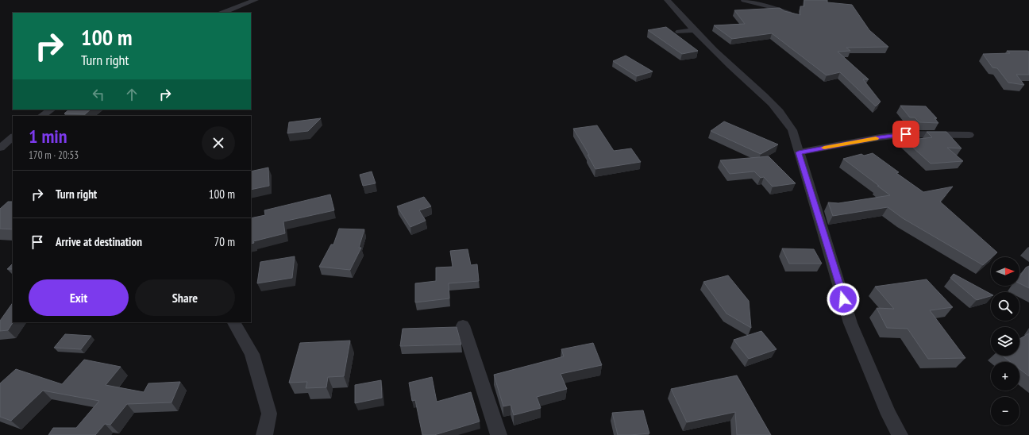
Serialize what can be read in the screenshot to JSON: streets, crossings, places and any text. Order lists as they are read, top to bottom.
{
  "north": "right",
  "page": {
    "turn": ["100 m", "Turn right"],
    "heading": ["1 min", "170 m · 20:53"],
    "list": [
      {
        "name": "Turn right",
        "value": "100 m"
      },
      {
        "name": "Arrive at destination",
        "value": "70 m"
      }
    ],
    "map_buttons": ["+", "−"],
    "buttons": ["Exit", "Share"]
  }
}
